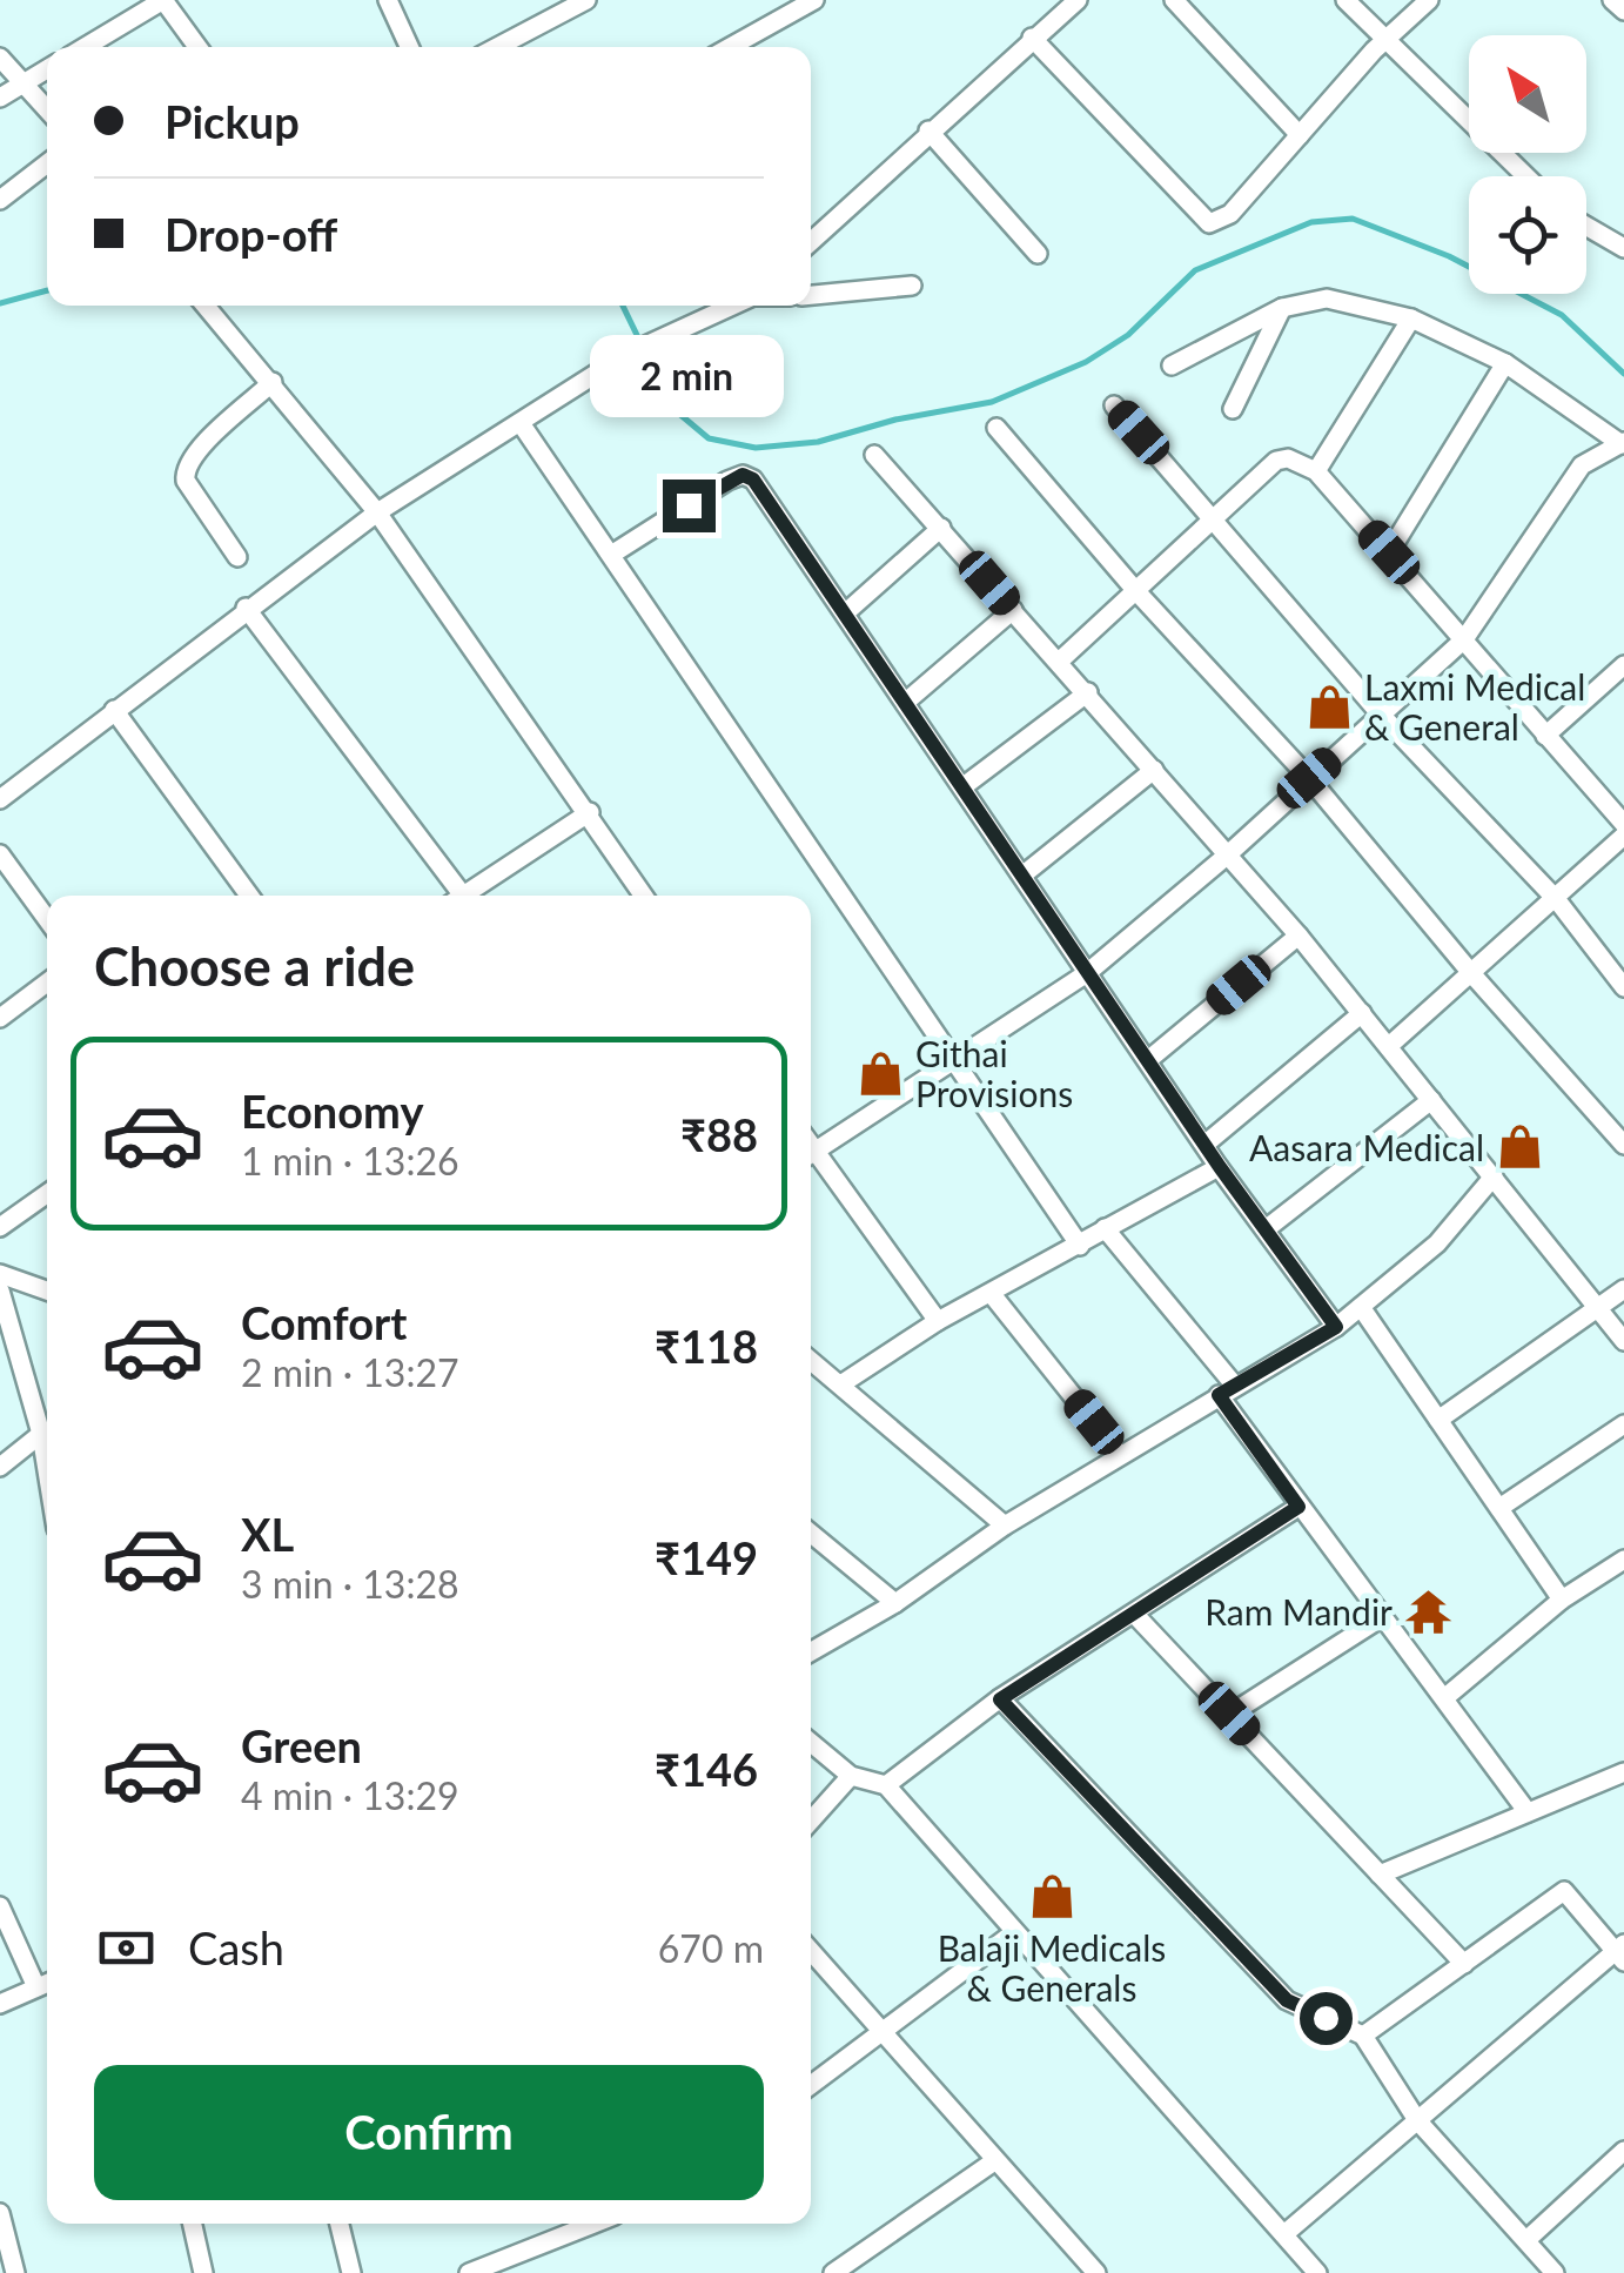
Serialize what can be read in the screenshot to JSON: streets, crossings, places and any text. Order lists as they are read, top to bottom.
{
  "places": {
    "shop": [
      "Laxmi Medical & General",
      "Githai Provisions",
      "Aasara Medical",
      "Balaji Medicals & Generals"
    ],
    "temple": ["Ram Mandir"]
  },
  "north": "top left",
  "page": {
    "banner": ["Pickup", "Drop-off"],
    "bubble": "2 min",
    "heading": "Choose a ride",
    "list": [
      {
        "name": "Economy",
        "note": "1 min · 13:26",
        "value": "₹88"
      },
      {
        "name": "Comfort",
        "note": "2 min · 13:27",
        "value": "₹118"
      },
      {
        "name": "XL",
        "note": "3 min · 13:28",
        "value": "₹149"
      },
      {
        "name": "Green",
        "note": "4 min · 13:29",
        "value": "₹146"
      }
    ],
    "pay": ["Cash", "670 m"],
    "buttons": "Confirm"
  }
}
